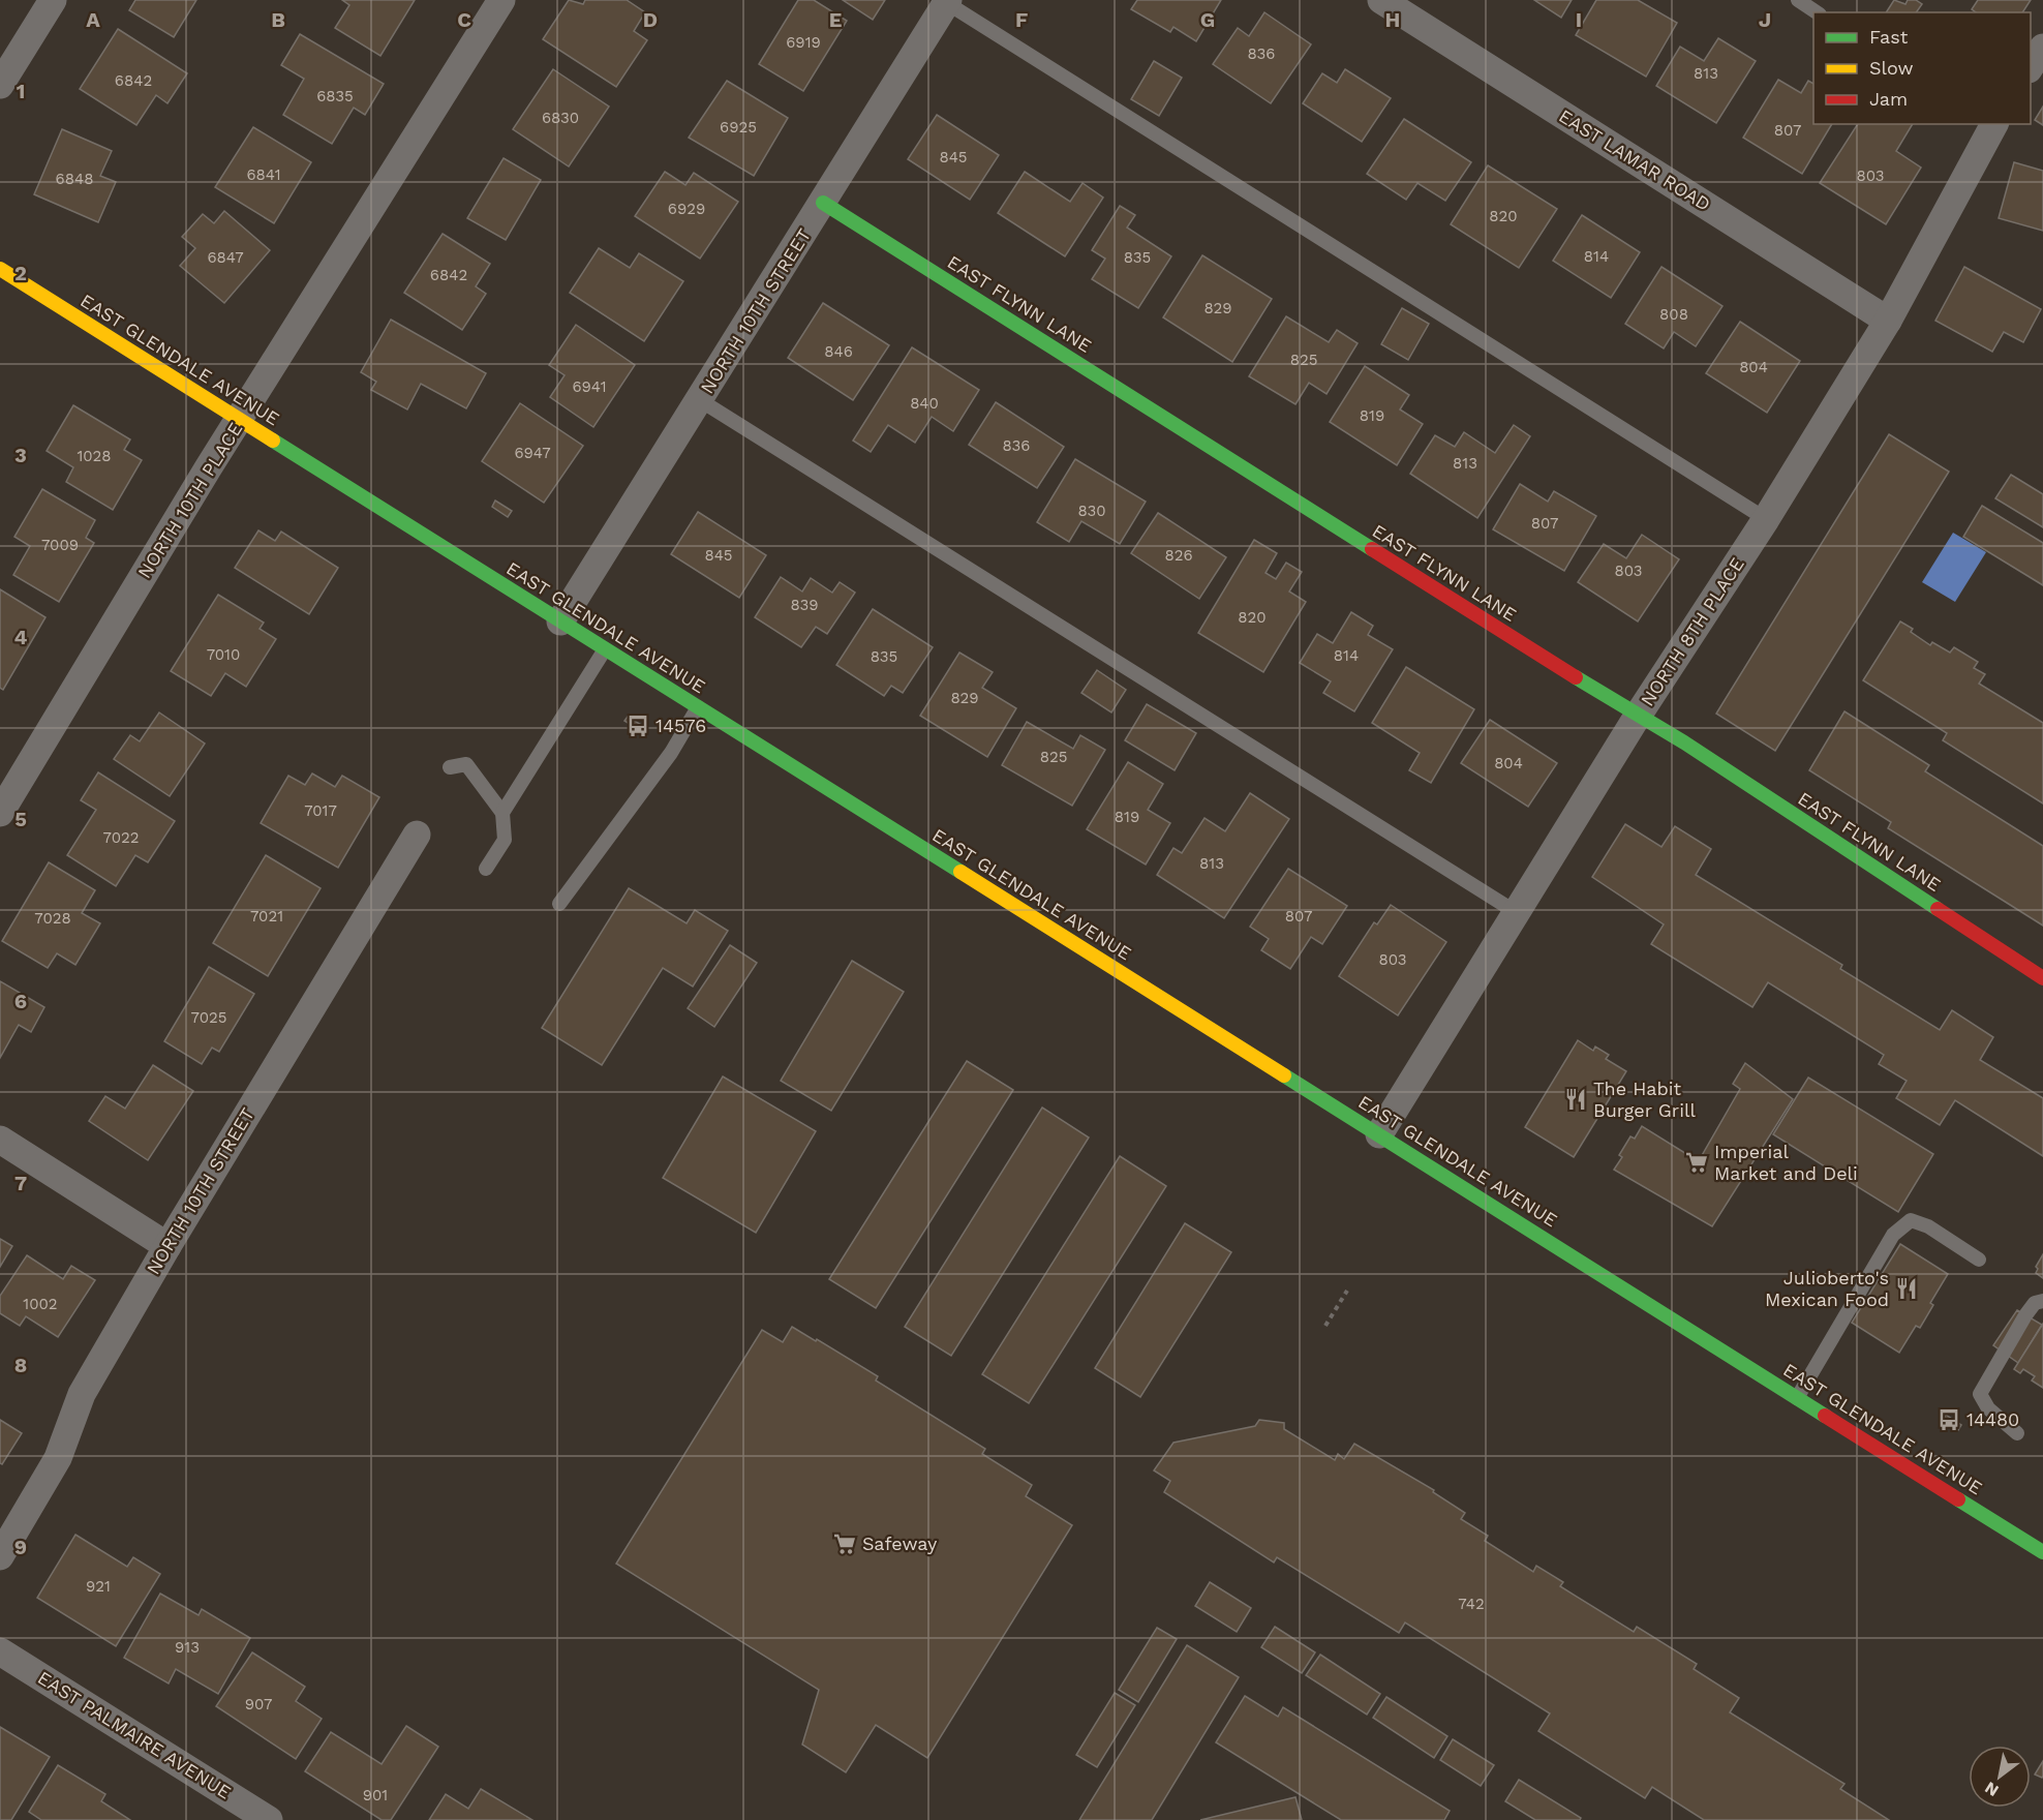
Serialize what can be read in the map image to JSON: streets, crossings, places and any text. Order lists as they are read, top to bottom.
{
  "streets": {
    "main road": ["EAST FLYNN LANE", "EAST GLENDALE AVENUE"],
    "street": [
      "EAST LAMAR ROAD",
      "NORTH 10TH STREET",
      "NORTH 10TH PLACE",
      "NORTH 8TH PLACE",
      "EAST PALMAIRE AVENUE"
    ]
  },
  "crossings": [
    ["EAST LAMAR ROAD", "NORTH 8TH PLACE"],
    ["EAST FLYNN LANE", "NORTH 10TH STREET"],
    ["EAST FLYNN LANE", "NORTH 8TH PLACE"],
    ["NORTH 10TH STREET", "EAST GLENDALE AVENUE"],
    ["EAST GLENDALE AVENUE", "NORTH 10TH PLACE"],
    ["EAST GLENDALE AVENUE", "NORTH 8TH PLACE"]
  ],
  "places": {
    "bus stop": ["14576", "14480"],
    "restaurant": ["The Habit Burger Grill", "Julioberto's Mexican Food"],
    "supermarket": ["Imperial Market and Deli", "Safeway"]
  },
  "house_numbers": [
    "6919",
    "836",
    "813",
    "6842",
    "6835",
    "6830",
    "6925",
    "807",
    "845",
    "6841",
    "803",
    "6848",
    "6929",
    "820",
    "814",
    "6847",
    "835",
    "6842",
    "829",
    "808",
    "846",
    "825",
    "804",
    "6941",
    "840",
    "819",
    "836",
    "6947",
    "1028",
    "813",
    "830",
    "807",
    "7009",
    "845",
    "826",
    "803",
    "839",
    "820",
    "7010",
    "814",
    "835",
    "829",
    "825",
    "804",
    "7017",
    "819",
    "7022",
    "813",
    "7021",
    "807",
    "7028",
    "803",
    "7025",
    "1002",
    "921",
    "742",
    "913",
    "907",
    "901"
  ],
  "legend": ["Fast", "Slow", "Jam"],
  "north": "bottom left",
  "grid": {
    "columns": [
      "A",
      "B",
      "C",
      "D",
      "E",
      "F",
      "G",
      "H",
      "I",
      "J"
    ],
    "rows": [
      "1",
      "2",
      "3",
      "4",
      "5",
      "6",
      "7",
      "8",
      "9"
    ]
  }
}
